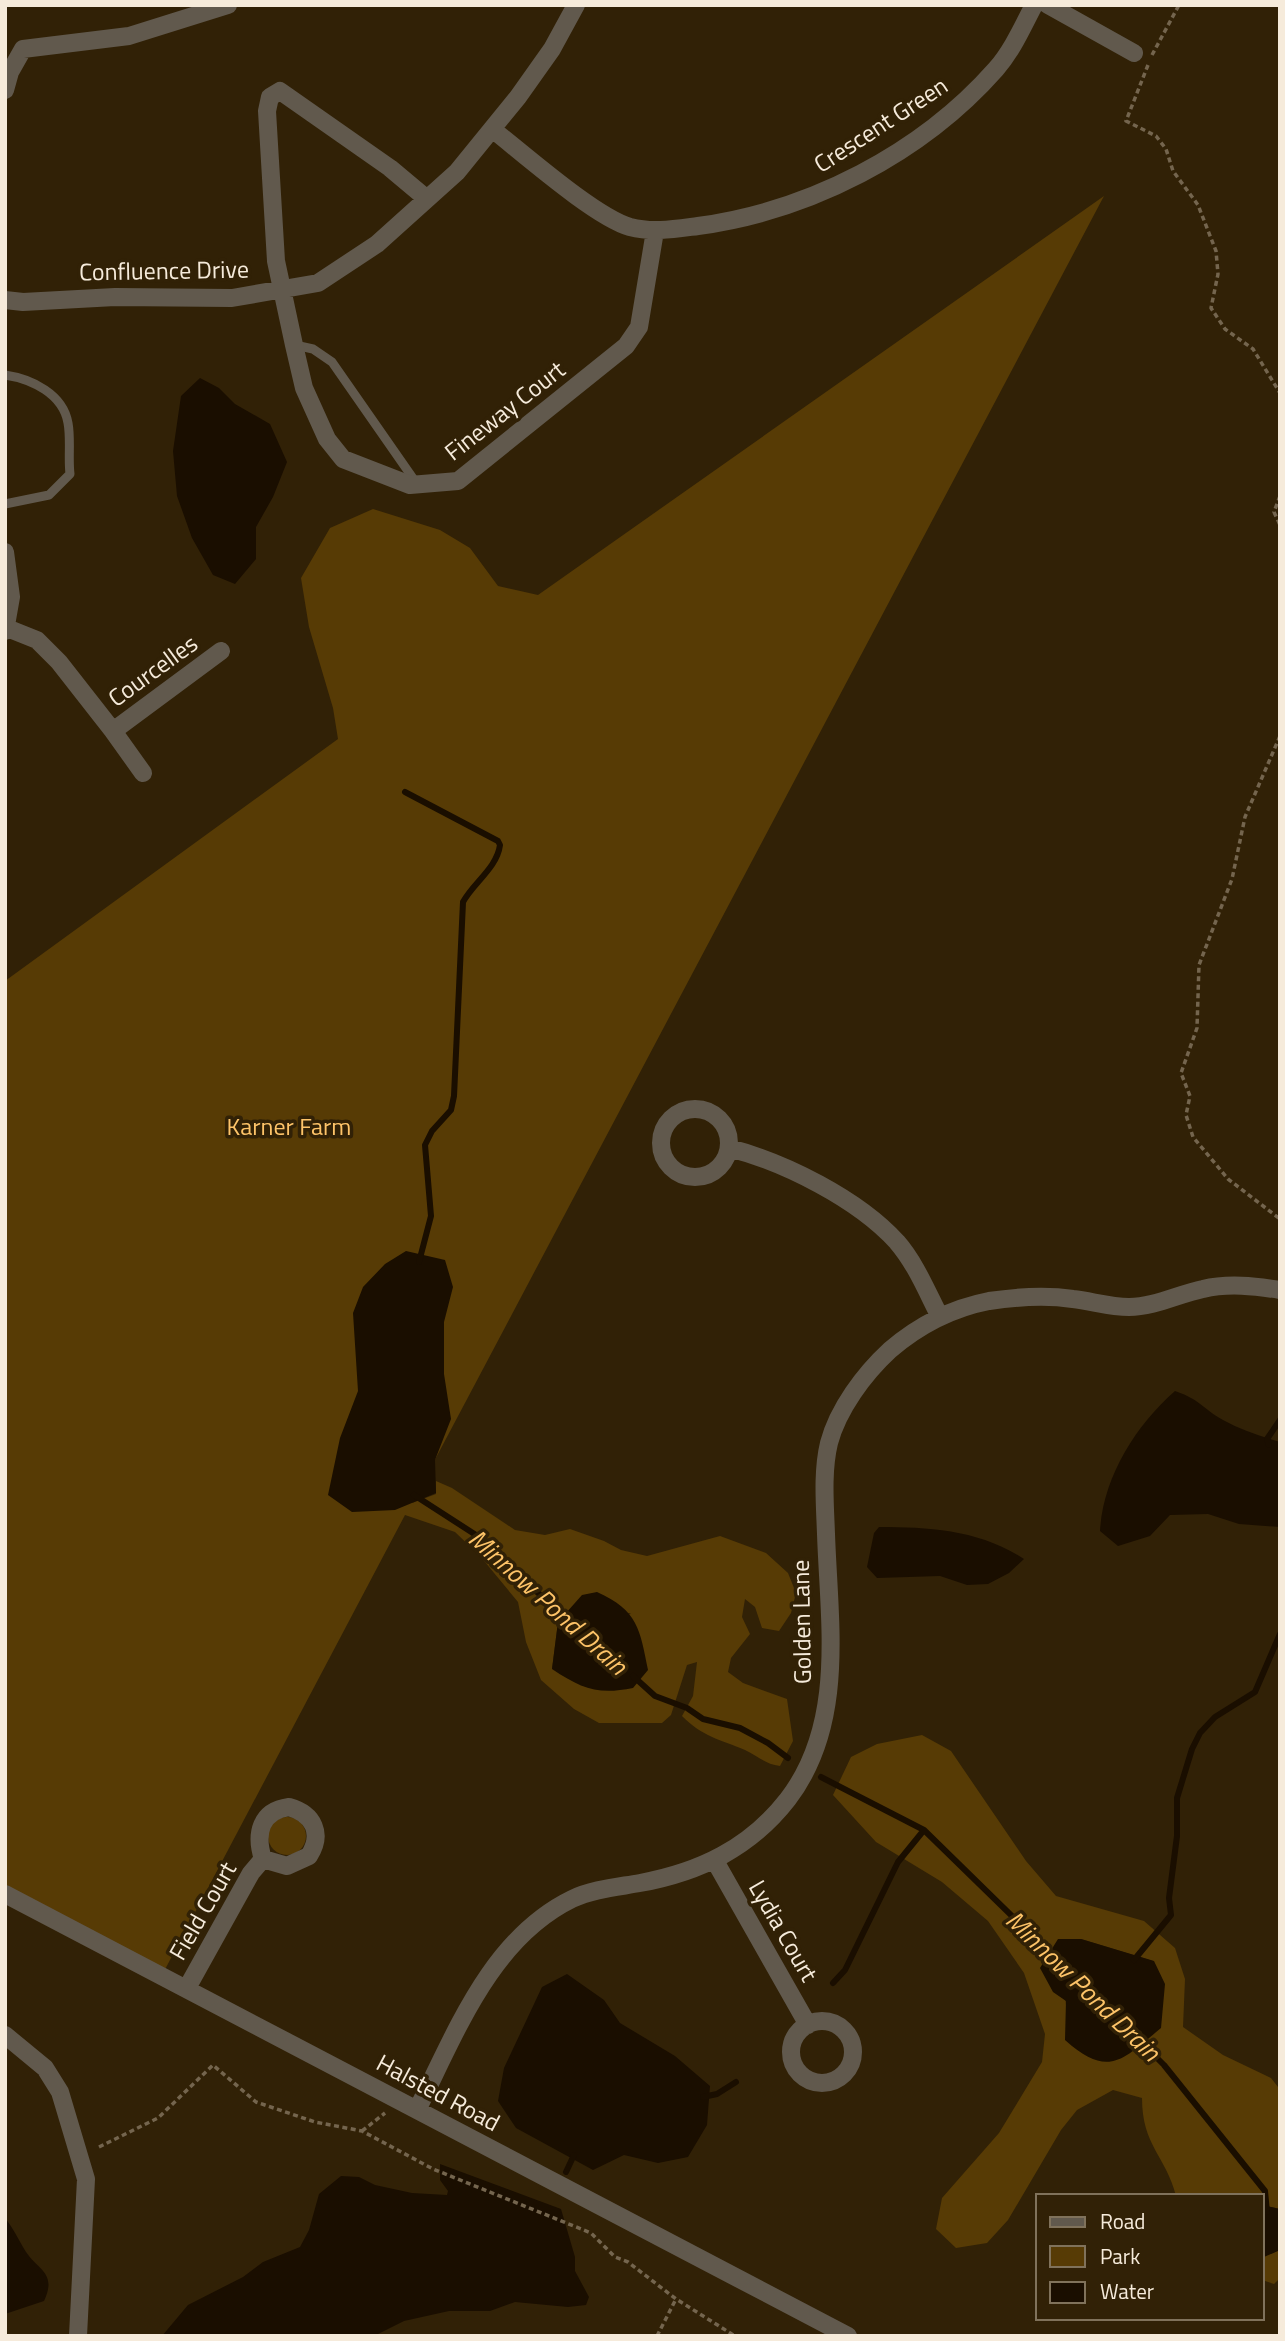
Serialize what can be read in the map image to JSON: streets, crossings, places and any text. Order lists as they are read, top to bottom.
{
  "streets": {
    "street": [
      "Crescent Green",
      "Confluence Drive",
      "Fineway Court",
      "Courcelles",
      "Golden Lane",
      "Field Court",
      "Lydia Court",
      "Halsted Road"
    ]
  },
  "crossings": [
    ["Crescent Green", "Confluence Drive"],
    ["Crescent Green", "Fineway Court"],
    ["Confluence Drive", "Fineway Court"],
    ["Golden Lane", "Lydia Court"],
    ["Golden Lane", "Halsted Road"],
    ["Field Court", "Halsted Road"]
  ],
  "water": ["Minnow Pond Drain"],
  "parks": ["Karner Farm"],
  "legend": ["Road", "Park", "Water"]
}
